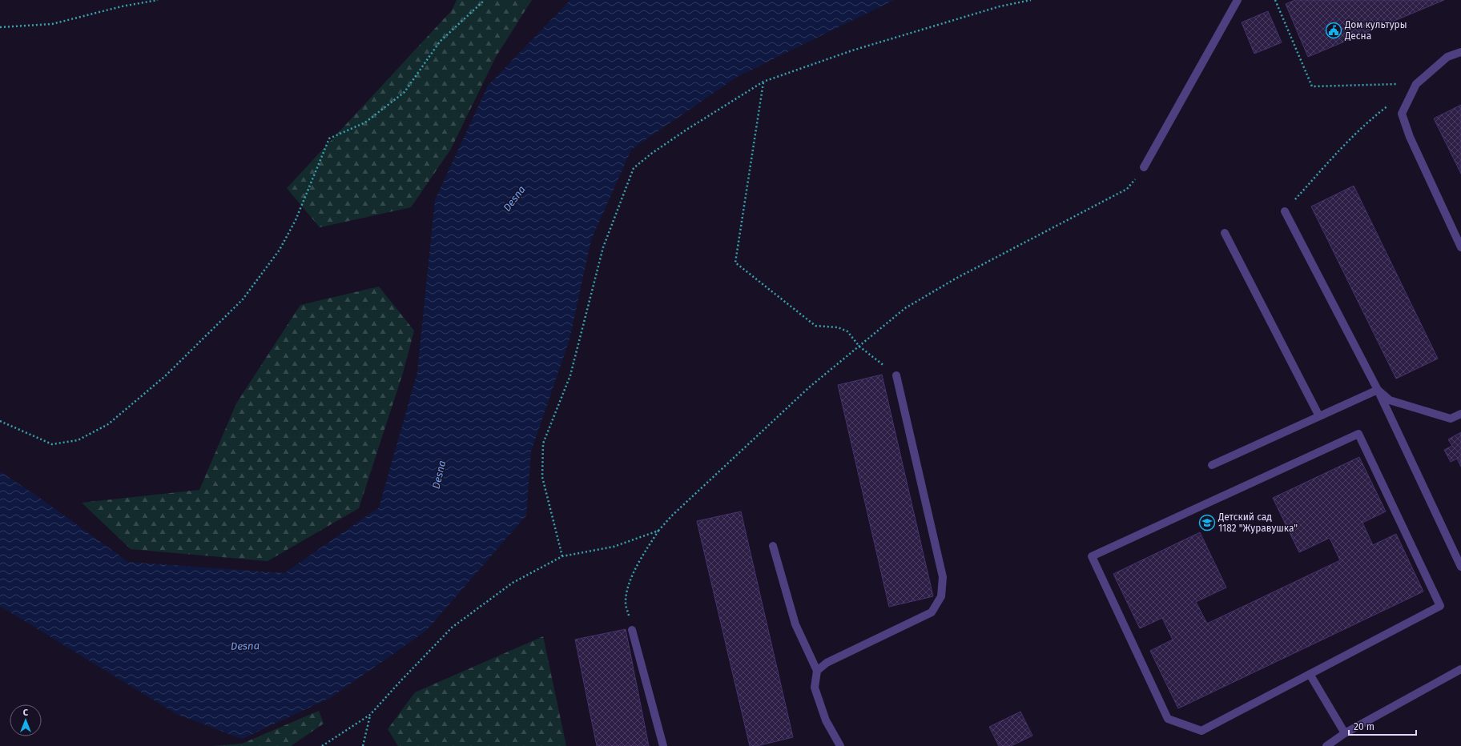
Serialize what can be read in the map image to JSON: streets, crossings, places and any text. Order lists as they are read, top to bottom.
{
  "water": ["Desna"],
  "places": {
    "public building": ["Дом культуры Десна"],
    "school or university": ["Детский сад 1182 \"Журавушка\""]
  },
  "scale_bar": "20 m",
  "north": "top"
}
